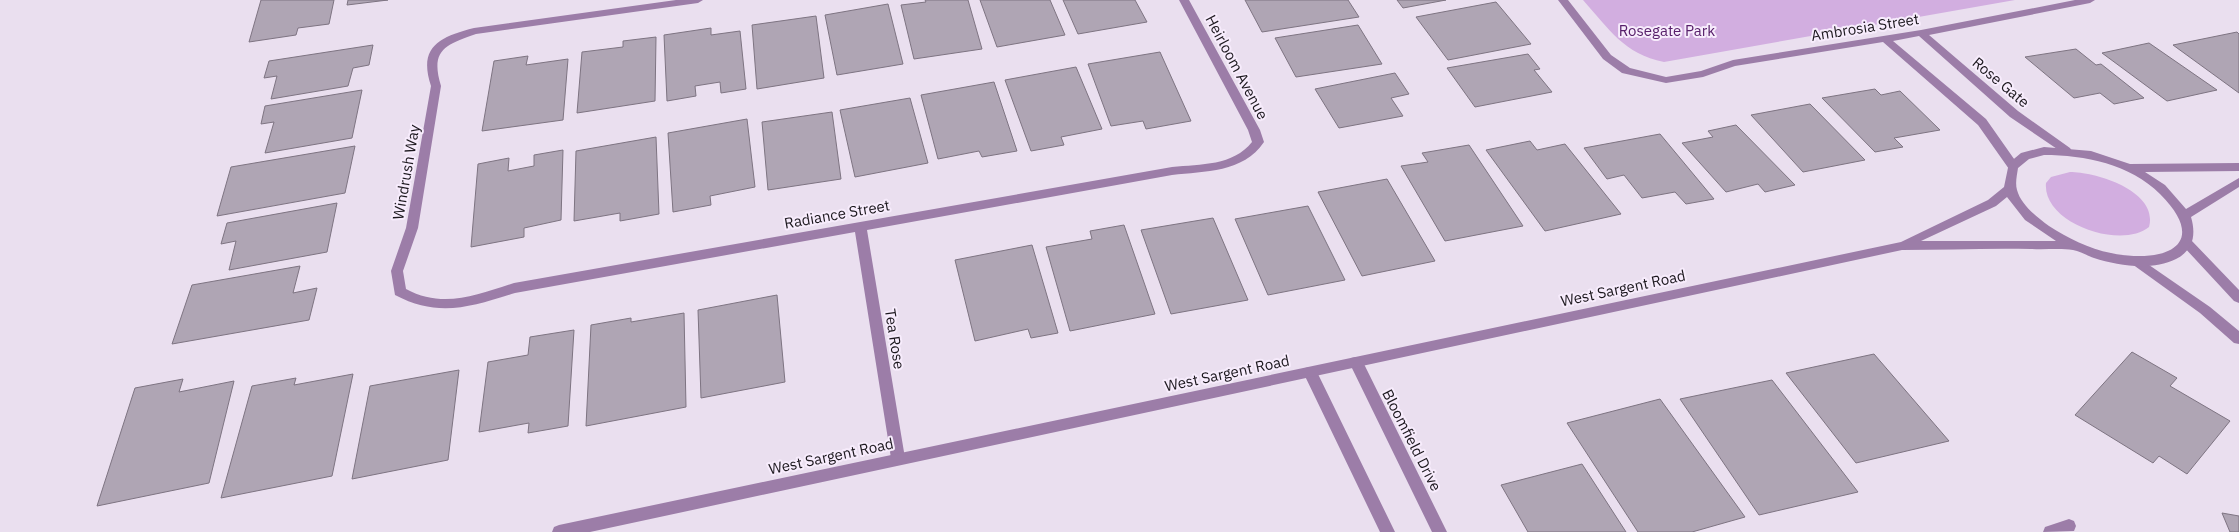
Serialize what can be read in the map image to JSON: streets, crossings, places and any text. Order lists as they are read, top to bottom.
{
  "streets": {
    "street": [
      "Ambrosia Street",
      "Heirloom Avenue",
      "Rose Gate",
      "Windrush Way",
      "Radiance Street",
      "West Sargent Road",
      "Tea Rose",
      "Bloomfield Drive"
    ]
  },
  "crossings": [
    ["Ambrosia Street", "Rose Gate"],
    ["Heirloom Avenue", "Radiance Street"],
    ["Windrush Way", "Radiance Street"],
    ["Radiance Street", "Tea Rose"],
    ["West Sargent Road", "Tea Rose"],
    ["West Sargent Road", "Bloomfield Drive"]
  ],
  "parks": ["Rosegate Park"]
}
